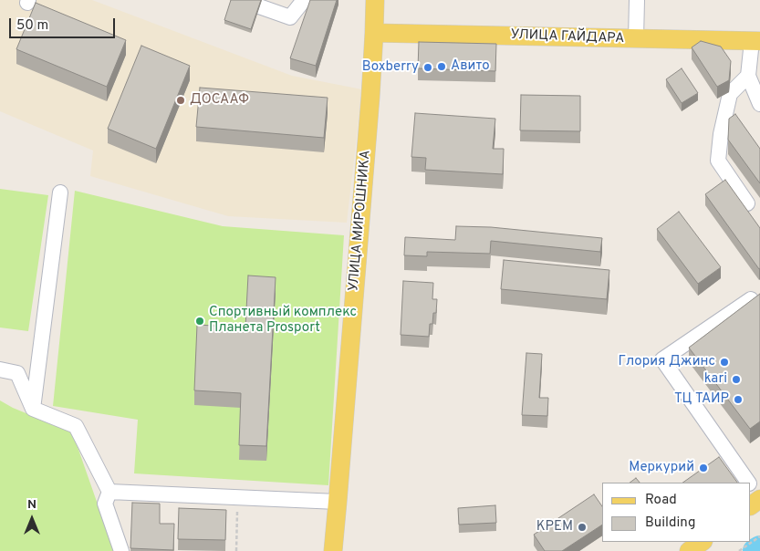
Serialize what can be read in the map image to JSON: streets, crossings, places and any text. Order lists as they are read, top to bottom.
{
  "streets": {
    "main road": ["УЛИЦА ГАЙДАРА", "УЛИЦА МИРОШНИКА"]
  },
  "crossings": [
    ["УЛИЦА ГАЙДАРА", "УЛИЦА МИРОШНИКА"]
  ],
  "places": [
    "Авито",
    "Boxberry",
    "ДОСААФ",
    "Спортивный комплекс Планета Prosport",
    "Глория Джинс",
    "kari",
    "ТЦ ТАИР",
    "Меркурий",
    "КРЕМ"
  ],
  "legend": ["Road", "Building"],
  "scale_bar": "50 m",
  "north": "top"
}
